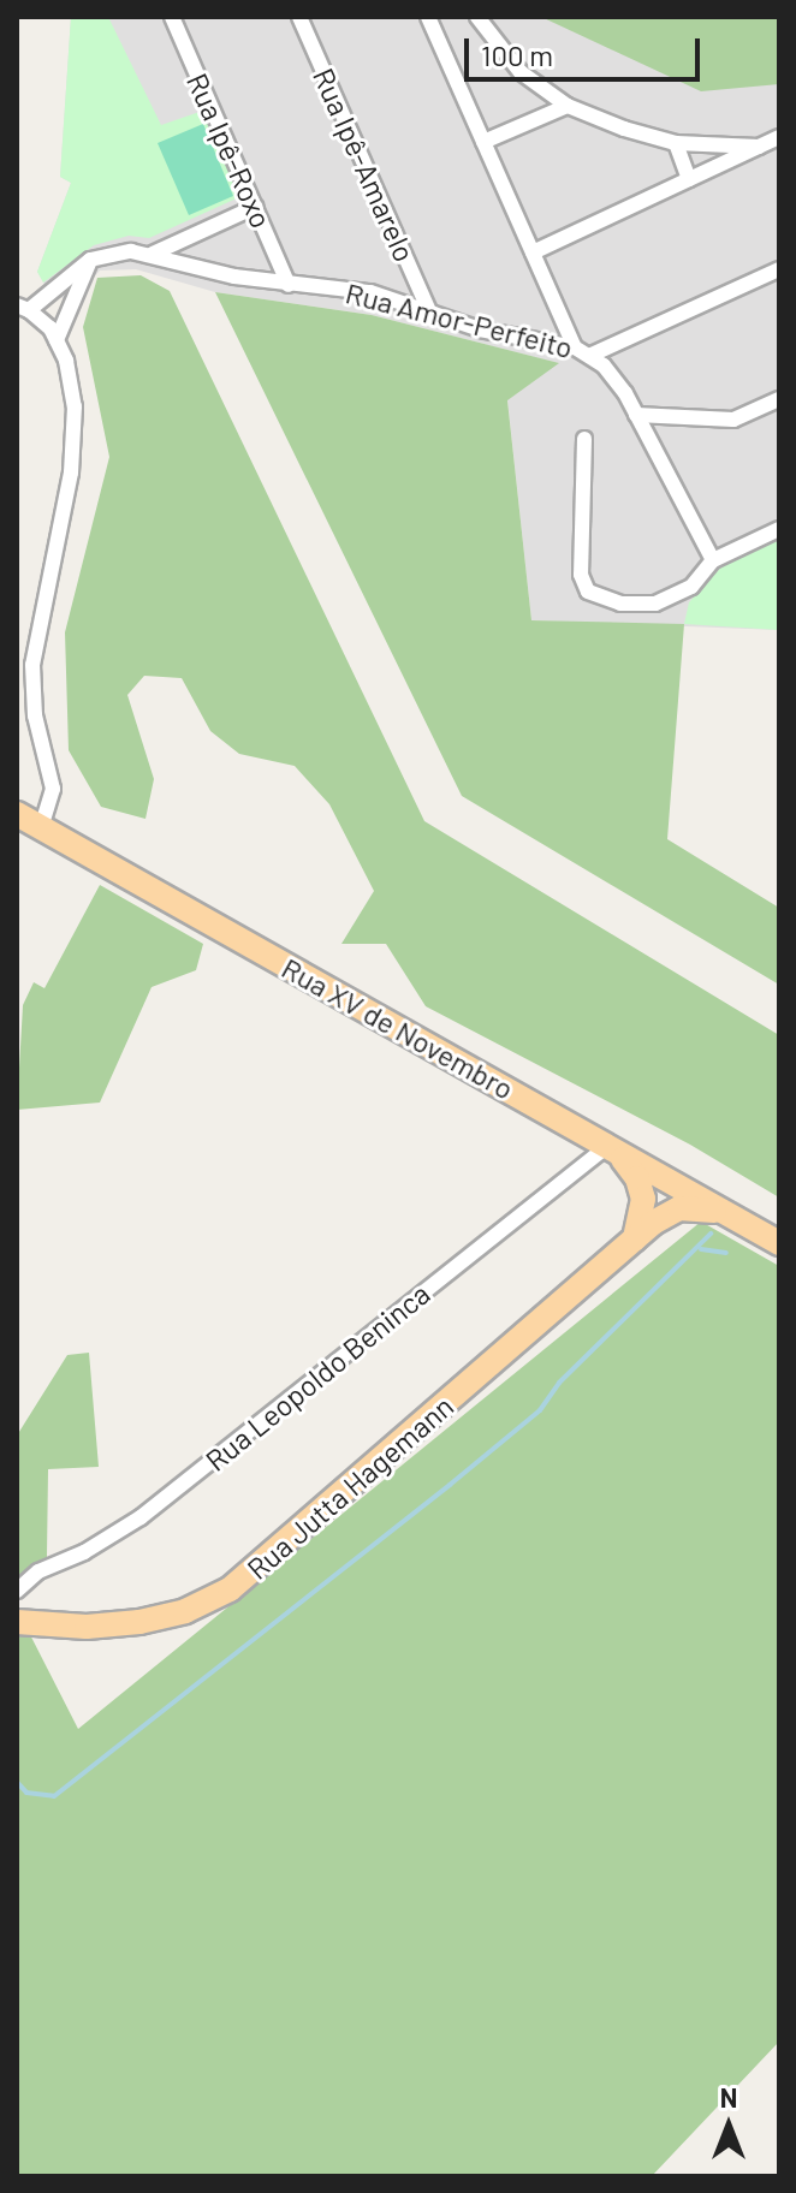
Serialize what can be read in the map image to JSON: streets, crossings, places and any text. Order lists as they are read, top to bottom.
{
  "streets": {
    "main road": ["Rua XV de Novembro", "Rua Jutta Hagemann"],
    "street": [
      "Rua Ipê-Roxo",
      "Rua Ipê-Amarelo",
      "Rua Amor-Perfeito",
      "Rua Leopoldo Beninca"
    ]
  },
  "crossings": [
    ["Rua Ipê-Roxo", "Rua Amor-Perfeito"],
    ["Rua Ipê-Amarelo", "Rua Amor-Perfeito"],
    ["Rua XV de Novembro", "Rua Leopoldo Beninca"],
    ["Rua XV de Novembro", "Rua Jutta Hagemann"]
  ],
  "scale_bar": "100 m",
  "north": "top"
}
